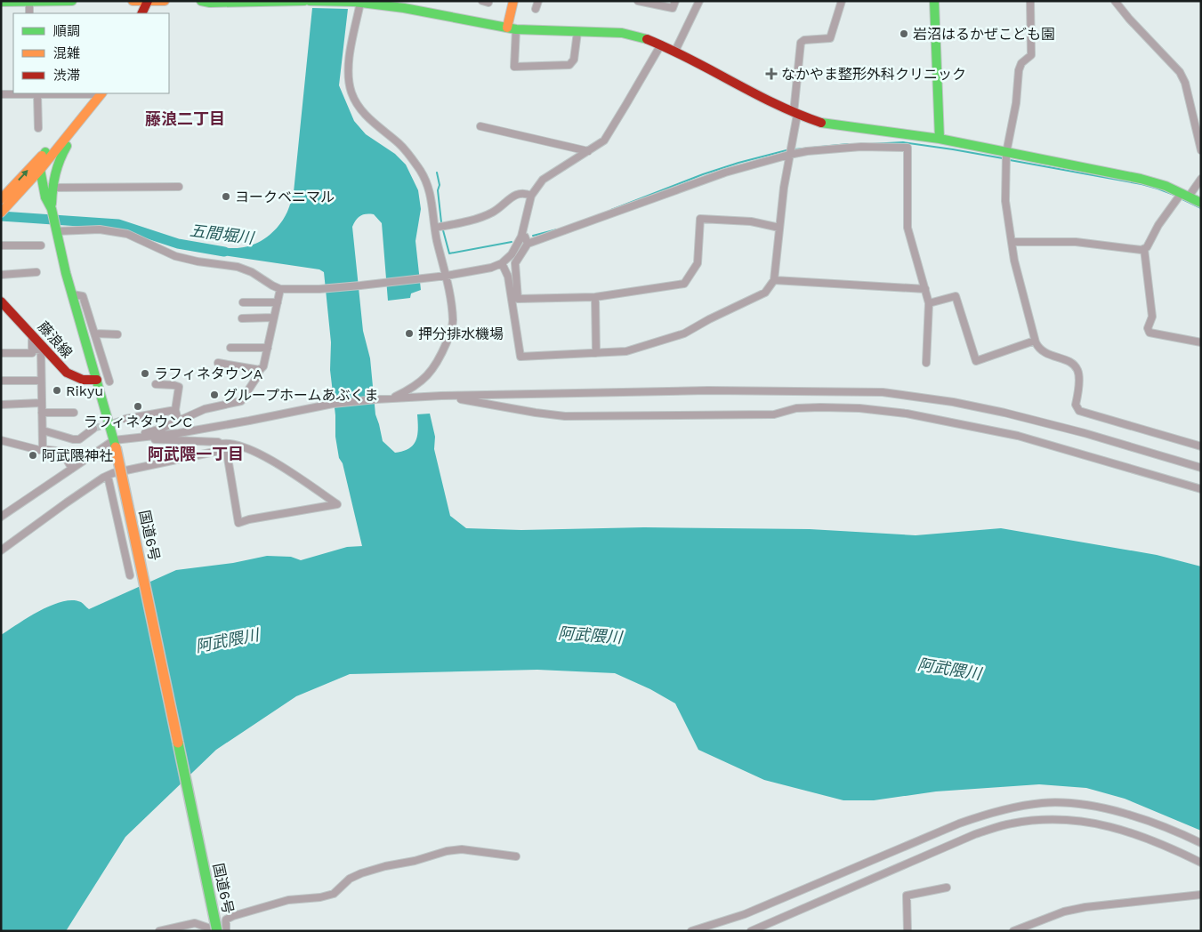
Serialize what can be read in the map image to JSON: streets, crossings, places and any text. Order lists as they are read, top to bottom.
{
  "streets": {
    "main road": ["藤浪線", "国道6号"]
  },
  "crossings": [
    ["藤浪線", "国道6号"]
  ],
  "districts": ["藤浪二丁目", "阿武隈一丁目"],
  "water": ["五間堀川", "阿武隈川"],
  "places": {
    "other": [
      "岩沼はるかぜこども園",
      "ヨークベニマル",
      "押分排水機場",
      "ラフィネタウンA",
      "Rikyu",
      "グループホームあぶくま",
      "ラフィネタウンC",
      "阿武隈神社"
    ],
    "health": ["なかやま整形外科クリニック"]
  },
  "legend": ["順調", "混雑", "渋滞"]
}
